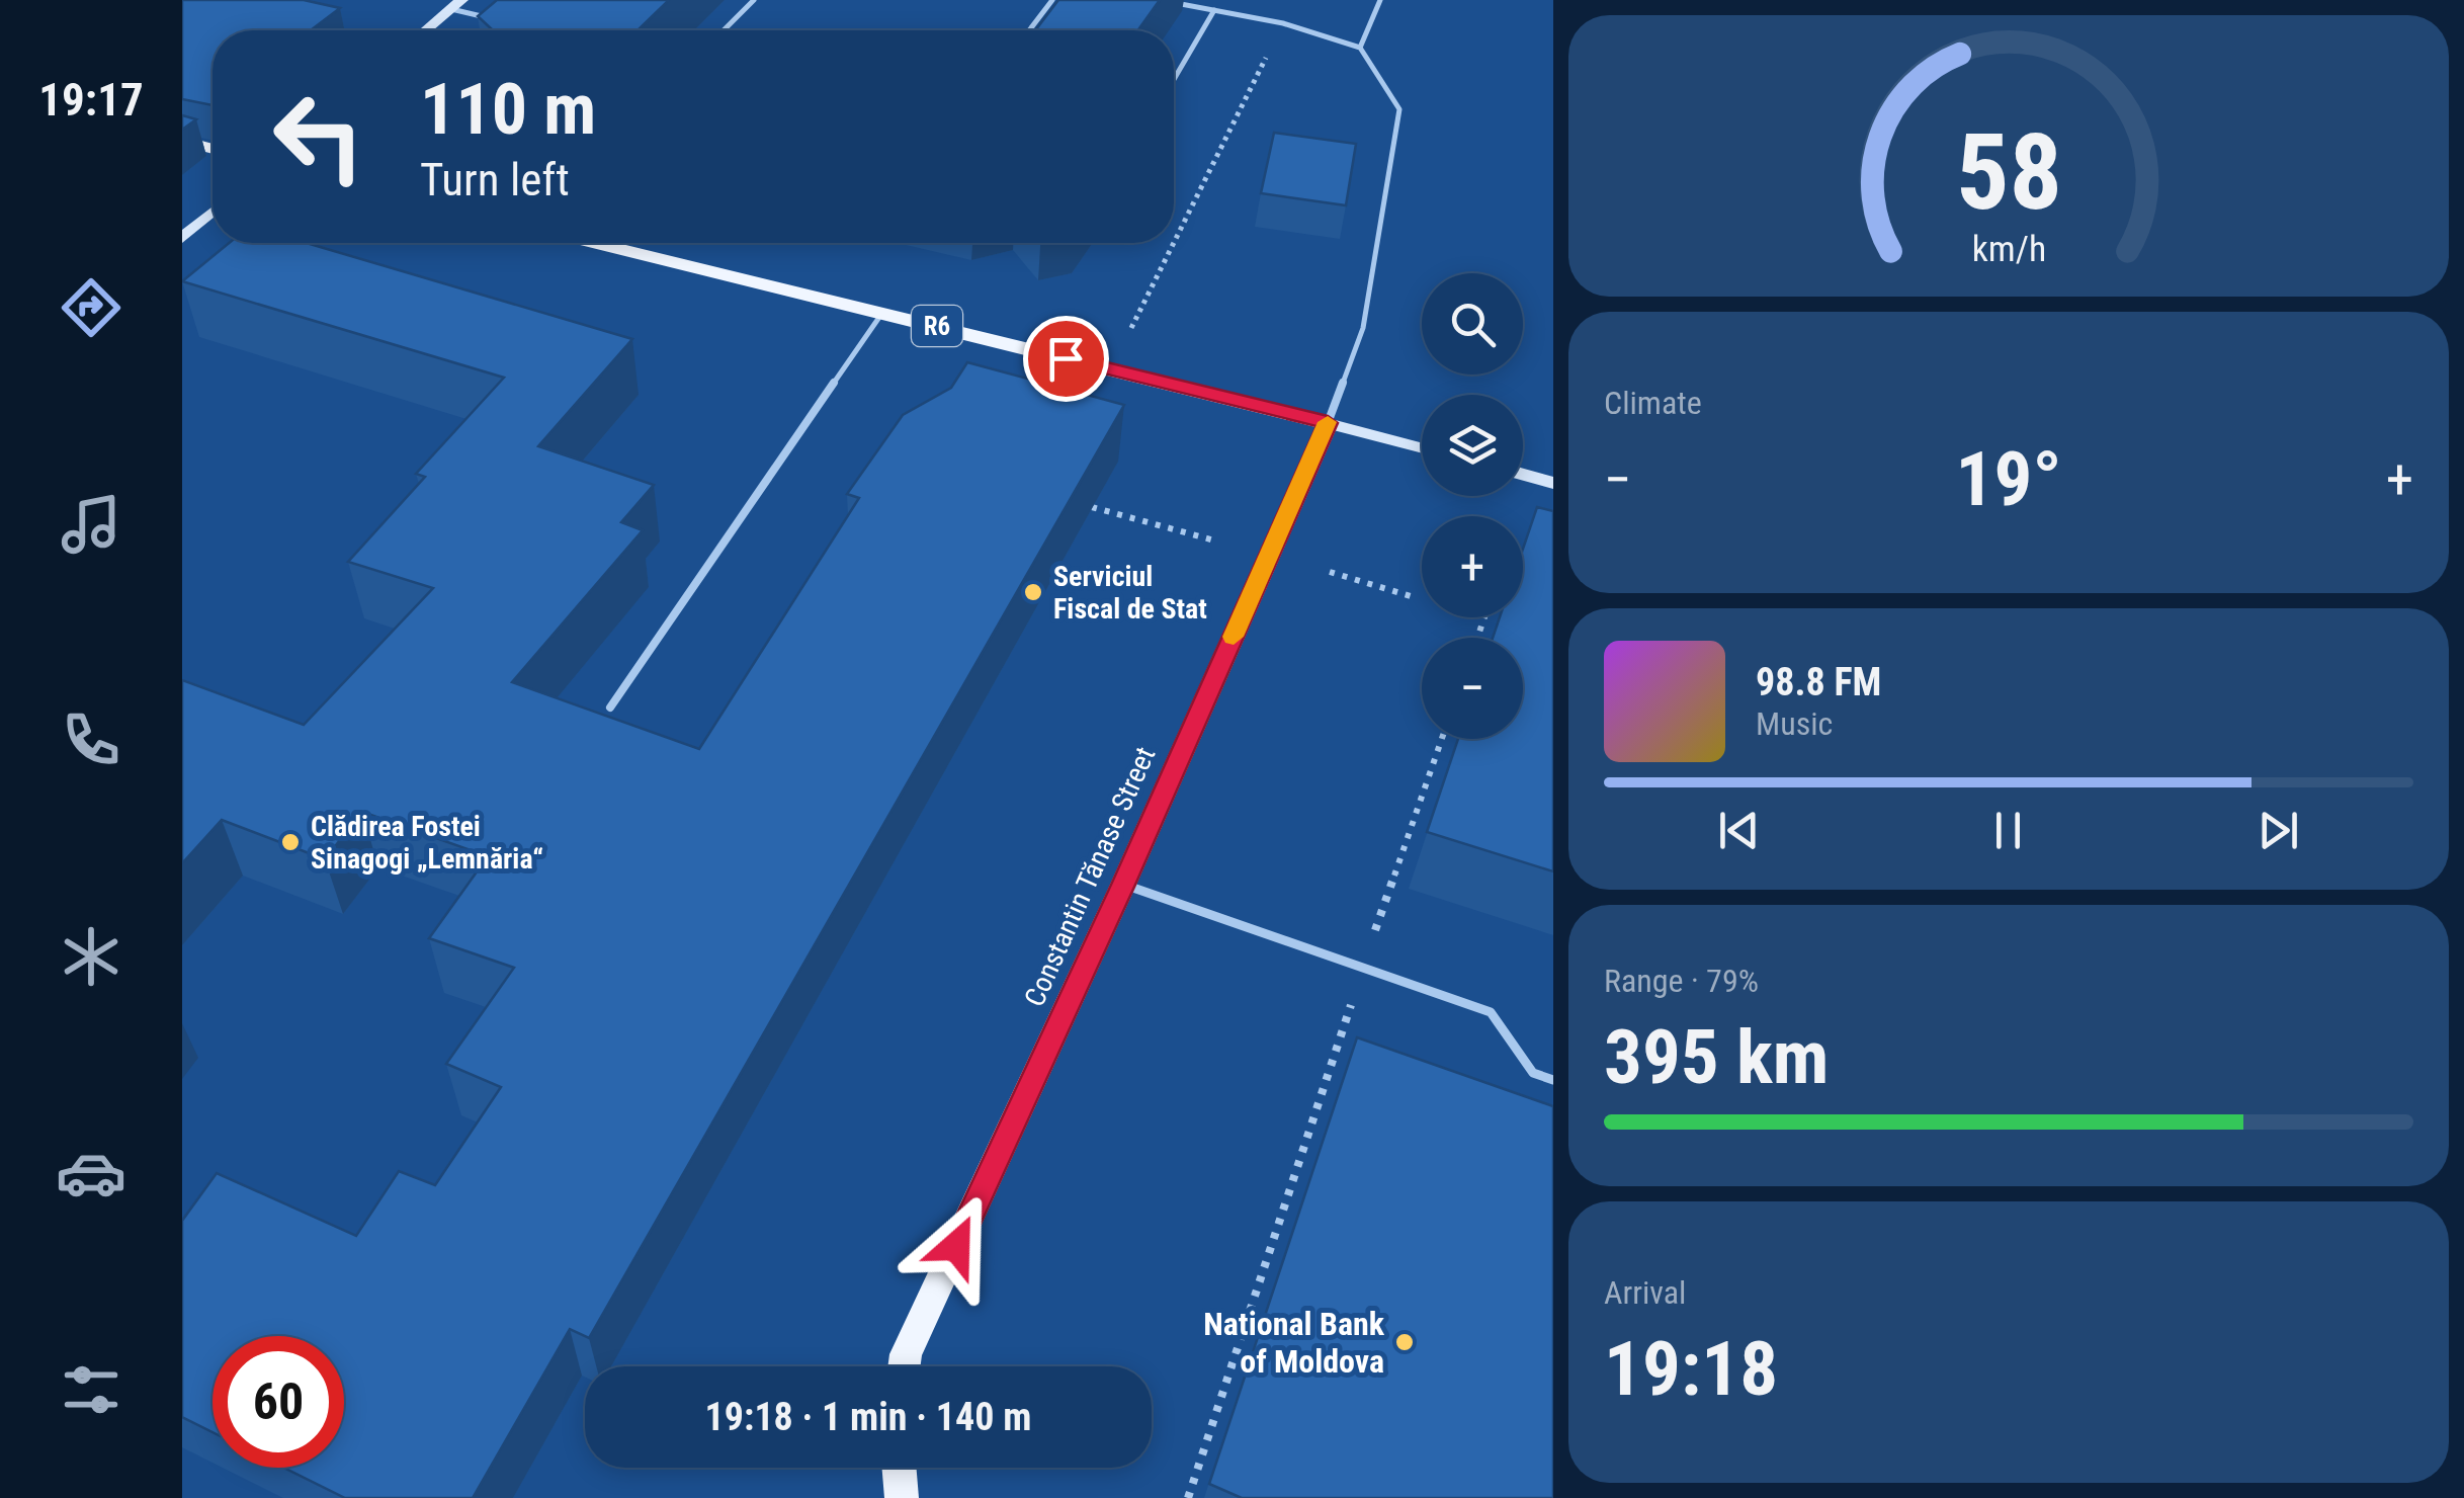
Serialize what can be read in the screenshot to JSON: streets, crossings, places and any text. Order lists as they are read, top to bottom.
{
  "streets": {
    "main road": ["R6", "Constantin Tănase Street"]
  },
  "crossings": [
    ["R6", "Constantin Tănase Street"]
  ],
  "places": ["Serviciul Fiscal de Stat", "Clădirea Fostei Sinagogi „Lemnăria“", "National Bank of Moldova"],
  "page": {
    "tabs": "19:17",
    "turn": ["110 m", "Turn left"],
    "map_buttons": ["+", "−"],
    "tile": [
      "Climate",
      ["Range · 79%", "395 km"],
      ["Arrival", "19:18"]
    ],
    "heat": ["−", "19°", "+"],
    "song": ["98.8 FM", "Music"],
    "limit": "60",
    "trip": "19:18 · 1 min · 140 m",
    "gauge": ["58", "km/h"]
  }
}
